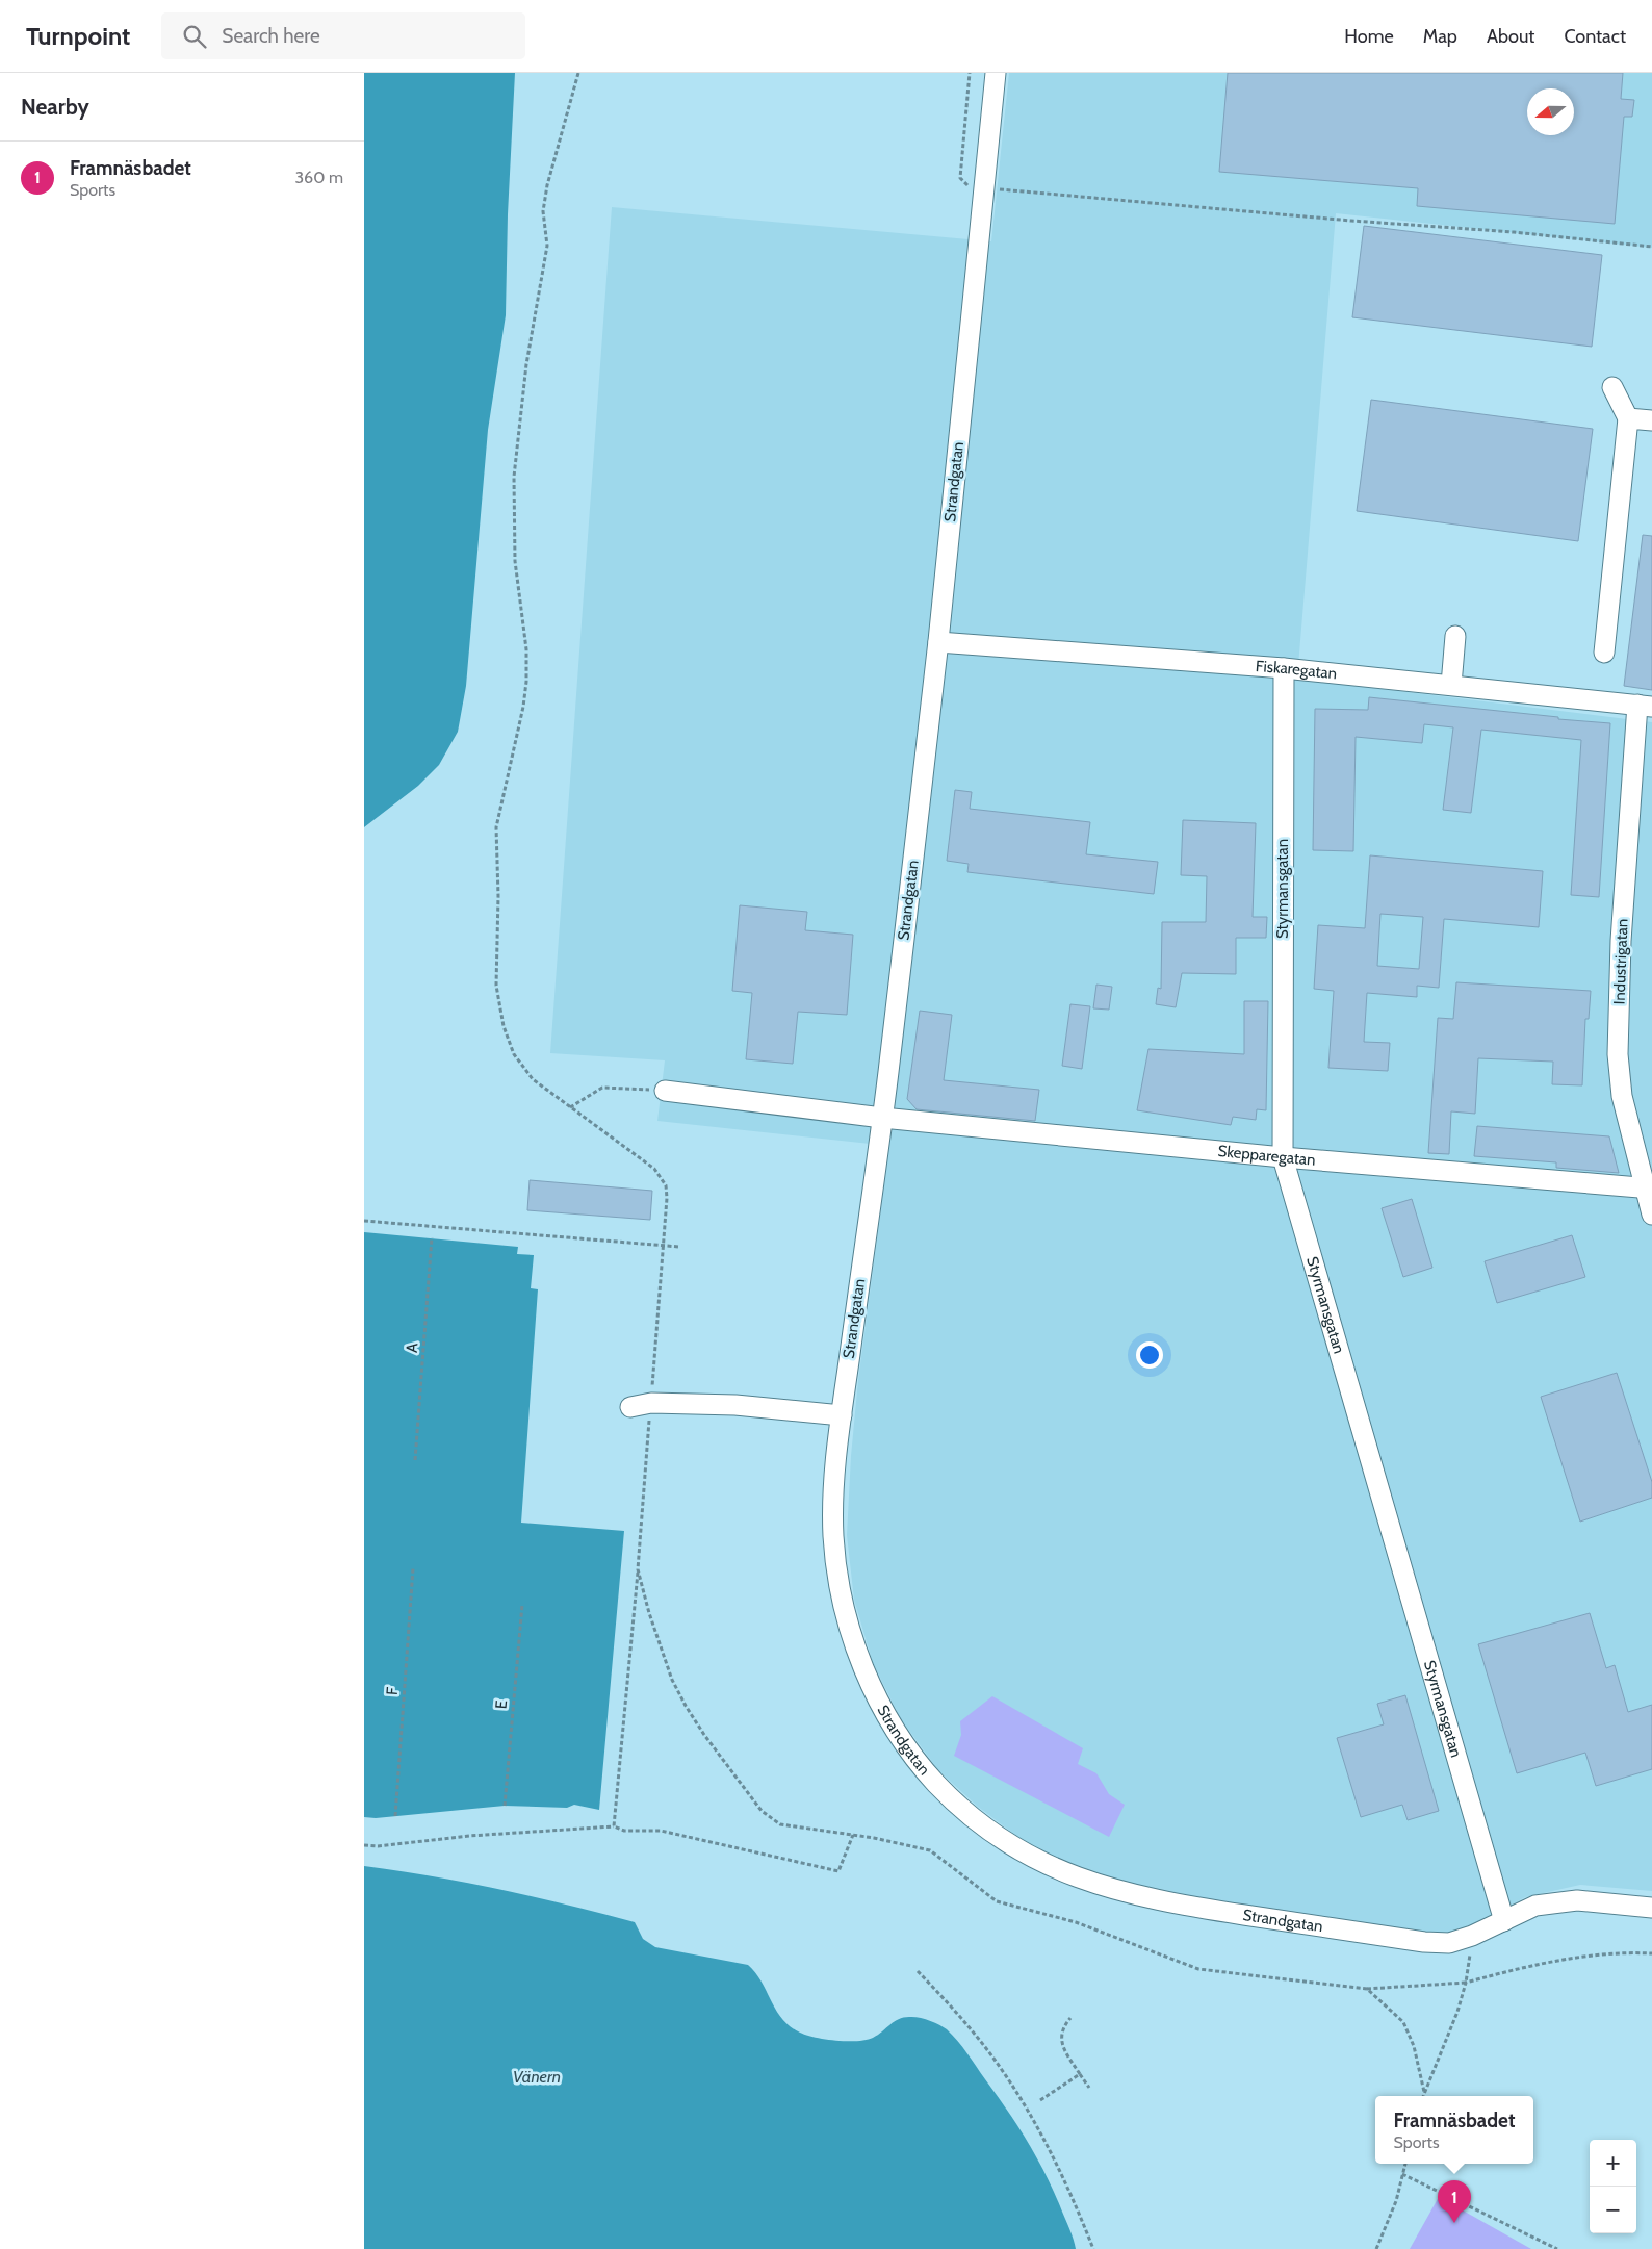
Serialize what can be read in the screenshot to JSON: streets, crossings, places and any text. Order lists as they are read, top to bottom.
{
  "streets": {
    "street": [
      "Strandgatan",
      "Fiskaregatan",
      "Styrmansgatan",
      "Industrigatan",
      "Skepparegatan"
    ],
    "path": ["A", "F", "E"]
  },
  "crossings": [
    ["Strandgatan", "Fiskaregatan"],
    ["Strandgatan", "Styrmansgatan"],
    ["Strandgatan", "Skepparegatan"],
    ["Fiskaregatan", "Styrmansgatan"],
    ["Fiskaregatan", "Industrigatan"],
    ["Styrmansgatan", "Skepparegatan"],
    ["Industrigatan", "Skepparegatan"]
  ],
  "water": ["Vänern"],
  "north": "left",
  "page": {
    "header": "Turnpoint",
    "search": "Search here",
    "nav": [
      "Home",
      "Map",
      "About",
      "Contact"
    ],
    "heading": "Nearby",
    "list": [
      {
        "mark": "1",
        "name": "Framnäsbadet",
        "note": "Sports",
        "value": "360 m"
      }
    ],
    "popup": ["Framnäsbadet", "Sports"],
    "map_buttons": ["+", "−"],
    "pins": "1"
  }
}
